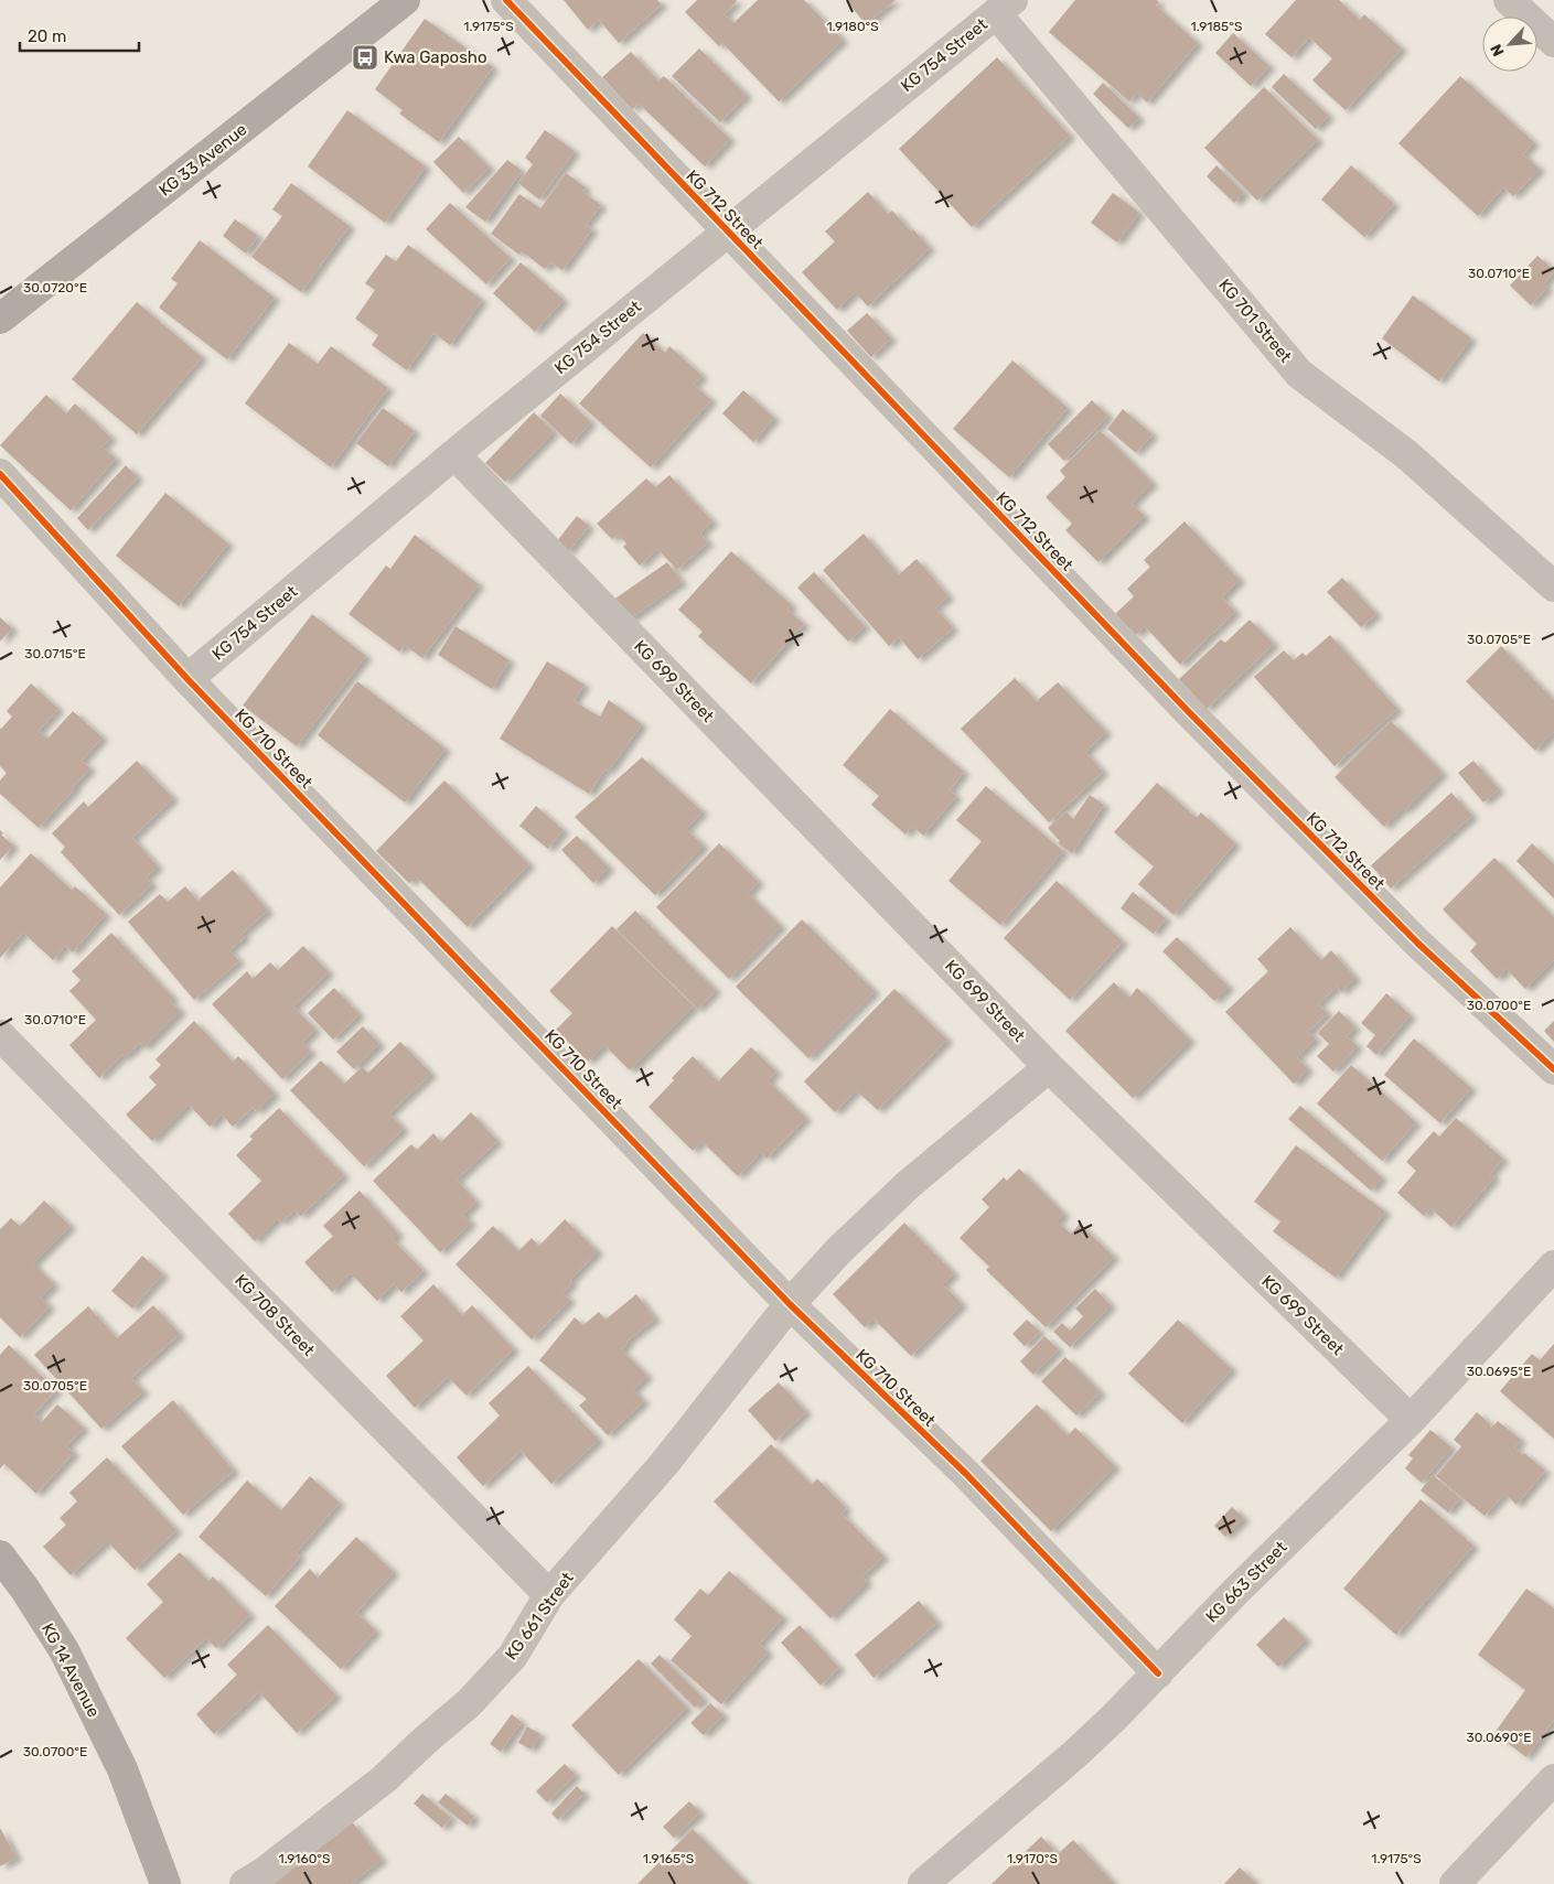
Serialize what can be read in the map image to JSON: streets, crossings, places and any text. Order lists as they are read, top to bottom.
{
  "streets": {
    "main road": ["KG 33 Avenue", "KG 14 Avenue"],
    "street": [
      "KG 754 Street",
      "KG 712 Street",
      "KG 701 Street",
      "KG 699 Street",
      "KG 710 Street",
      "KG 708 Street",
      "KG 663 Street",
      "KG 661 Street"
    ]
  },
  "crossings": [
    ["KG 754 Street", "KG 712 Street"],
    ["KG 754 Street", "KG 701 Street"],
    ["KG 754 Street", "KG 699 Street"],
    ["KG 754 Street", "KG 710 Street"],
    ["KG 699 Street", "KG 663 Street"],
    ["KG 699 Street", "KG 661 Street"],
    ["KG 710 Street", "KG 663 Street"],
    ["KG 710 Street", "KG 661 Street"],
    ["KG 708 Street", "KG 661 Street"]
  ],
  "places": {
    "bus stop": ["Kwa Gaposho"]
  },
  "scale_bar": "20 m",
  "north": "bottom left",
  "coordinates": [
    "1.9180°S",
    "1.9185°S",
    "1.9175°S",
    "30.0710°E",
    "30.0720°E",
    "30.0705°E",
    "30.0715°E",
    "30.0700°E",
    "30.0695°E",
    "30.0690°E",
    "1.9160°S",
    "1.9165°S",
    "1.9170°S"
  ]
}
